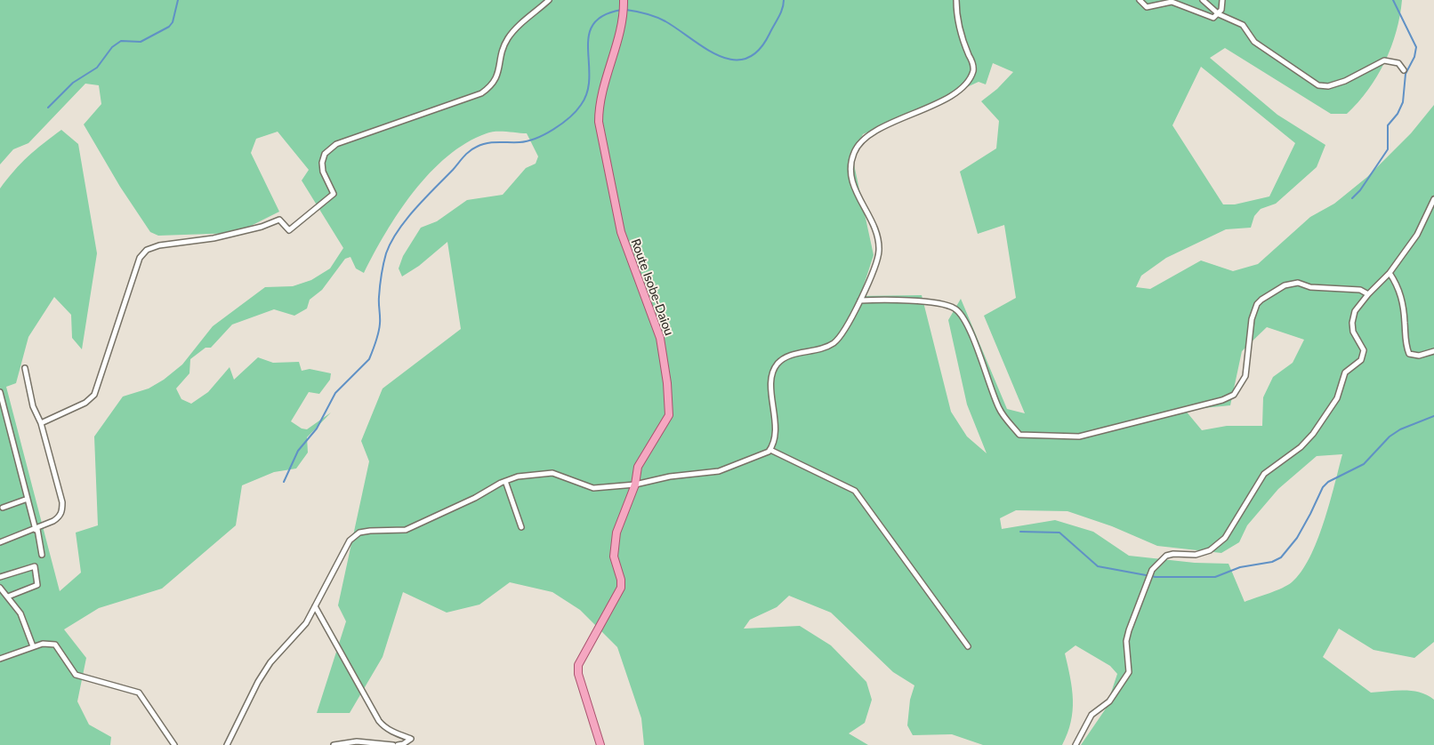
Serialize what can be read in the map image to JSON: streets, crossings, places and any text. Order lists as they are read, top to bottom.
{
  "streets": {
    "main road": ["Route Isobe-Daiou"]
  }
}
